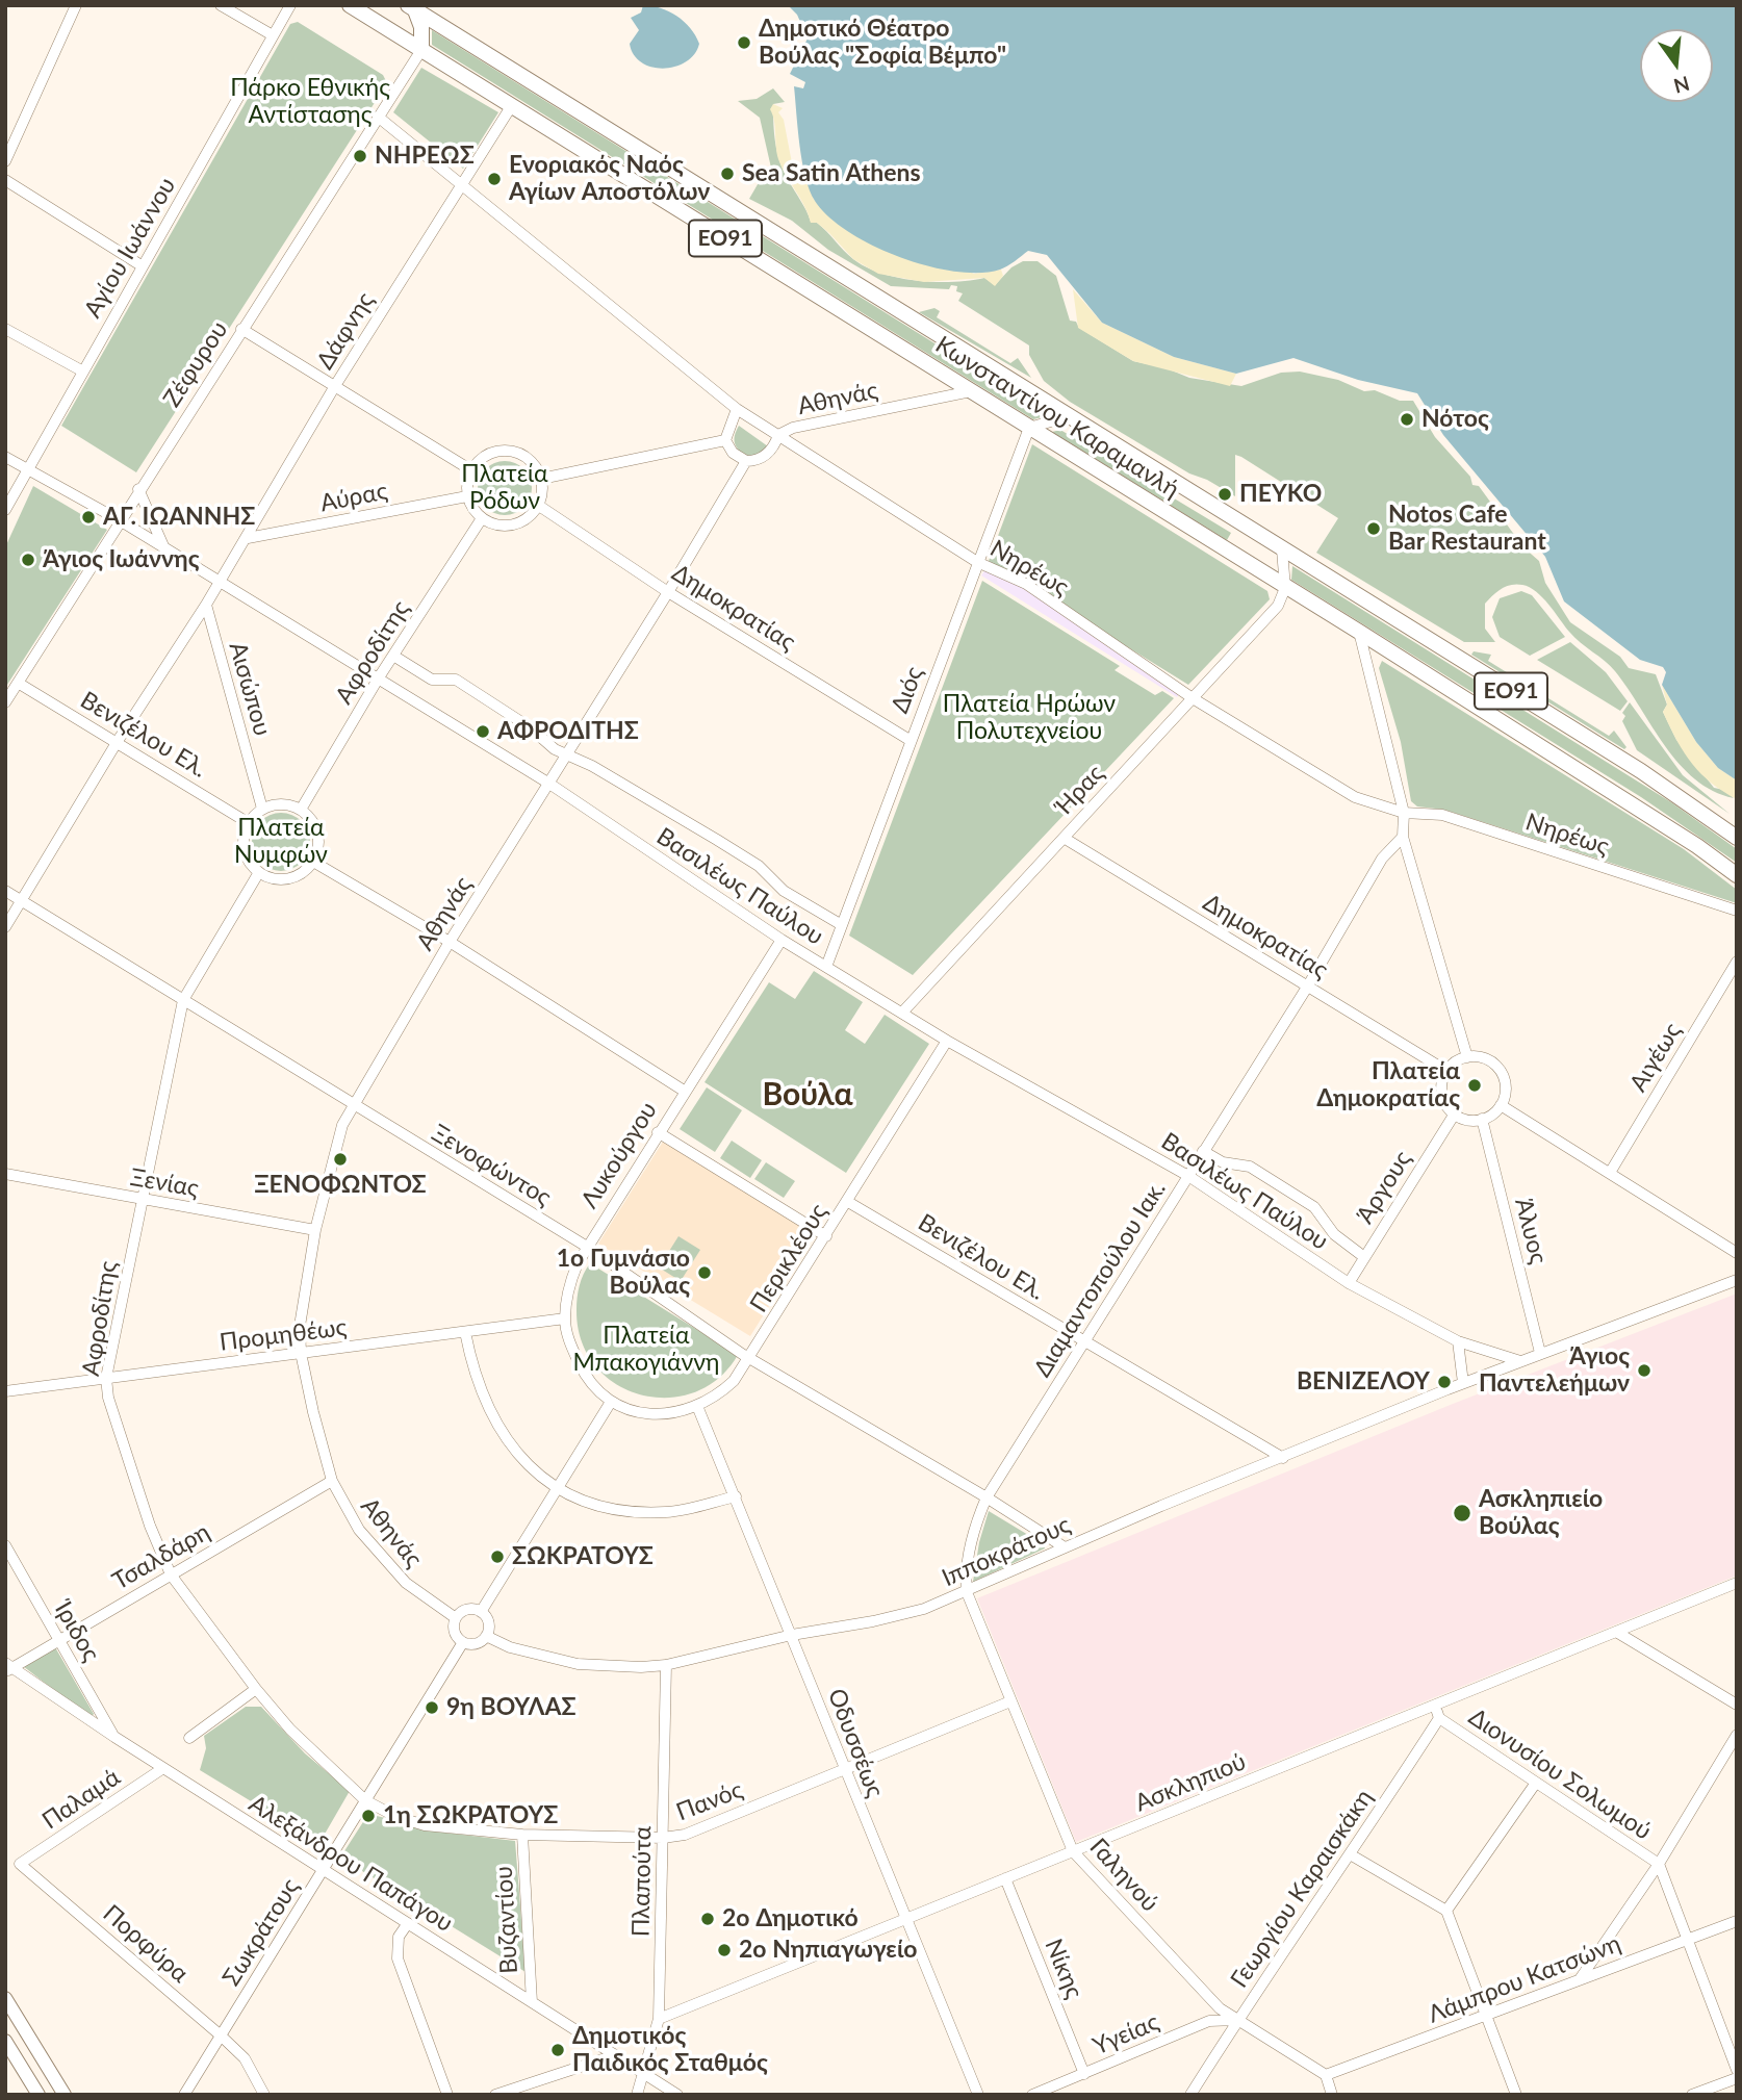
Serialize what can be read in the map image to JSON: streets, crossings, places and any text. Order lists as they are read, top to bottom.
{
  "streets": {
    "highway": ["ΕΟ91", "Κωνσταντίνου Καραμανλή"],
    "street": [
      "Αγίου Ιωάννου",
      "Δάφνης",
      "Ζέφυρου",
      "Αθηνάς",
      "Αύρας",
      "Νηρέως",
      "Δημοκρατίας",
      "Αφροδίτης",
      "Αισώπου",
      "Διός",
      "Βενιζέλου Ελ.",
      "Ήρας",
      "Βασιλέως Παύλου",
      "Αιγέως",
      "Λυκούργου",
      "Ξενοφώντος",
      "Ξενίας",
      "Άργους",
      "Άλυος",
      "Περικλέους",
      "Διαμαντοπούλου Ιακ.",
      "Προμηθέως",
      "Ιπποκράτους",
      "Τσαλδάρη",
      "Ίριδος",
      "Οδυσσέως",
      "Διονυσίου Σολωμού",
      "Ασκληπιού",
      "Παλαμά",
      "Πανός",
      "Αλεξάνδρου Παπάγου",
      "Γαληνού",
      "Πλαπούτα",
      "Γεωργίου Καραισκάκη",
      "Βυζαντίου",
      "Σωκράτους",
      "Πορφύρα",
      "Νίκης",
      "Λάμπρου Κατσώνη",
      "Υγείας"
    ]
  },
  "crossings": [
    ["Αγίου Ιωάννου", "Βασιλέως Παύλου"],
    ["Δάφνης", "Κωνσταντίνου Καραμανλή"],
    ["Δάφνης", "Αύρας"],
    ["Δάφνης", "Νηρέως"],
    ["Δάφνης", "Βασιλέως Παύλου"],
    ["Ζέφυρου", "Κωνσταντίνου Καραμανλή"],
    ["Ζέφυρου", "Νηρέως"],
    ["Ζέφυρου", "Βενιζέλου Ελ."],
    ["Ζέφυρου", "Βασιλέως Παύλου"],
    ["Αθηνάς", "Κωνσταντίνου Καραμανλή"],
    ["Αθηνάς", "Νηρέως"],
    ["Αθηνάς", "Δημοκρατίας"],
    ["Αθηνάς", "Βασιλέως Παύλου"],
    ["Αθηνάς", "Ξενοφώντος"],
    ["Αθηνάς", "Ξενίας"],
    ["Αθηνάς", "Προμηθέως"],
    ["Αθηνάς", "Ιπποκράτους"],
    ["Αθηνάς", "Τσαλδάρη"],
    ["Αθηνάς", "Σωκράτους"],
    ["Κωνσταντίνου Καραμανλή", "Διός"],
    ["Κωνσταντίνου Καραμανλή", "Ήρας"],
    ["Αύρας", "Δημοκρατίας"],
    ["Αύρας", "Αφροδίτης"],
    ["Νηρέως", "Διός"],
    ["Νηρέως", "Ήρας"],
    ["Δημοκρατίας", "Αφροδίτης"],
    ["Δημοκρατίας", "Διός"],
    ["Δημοκρατίας", "Ήρας"],
    ["Δημοκρατίας", "Άργους"],
    ["Δημοκρατίας", "Άλυος"],
    ["Δημοκρατίας", "Διαμαντοπούλου Ιακ."],
    ["Αφροδίτης", "Αισώπου"],
    ["Αφροδίτης", "Βενιζέλου Ελ."],
    ["Αφροδίτης", "Βασιλέως Παύλου"],
    ["Αφροδίτης", "Ξενοφώντος"],
    ["Αφροδίτης", "Ξενίας"],
    ["Αφροδίτης", "Προμηθέως"],
    ["Αφροδίτης", "Τσαλδάρη"],
    ["Αφροδίτης", "Πανός"],
    ["Αφροδίτης", "Σωκράτους"],
    ["Αισώπου", "Βενιζέλου Ελ."],
    ["Διός", "Βασιλέως Παύλου"],
    ["Βενιζέλου Ελ.", "Περικλέους"],
    ["Βενιζέλου Ελ.", "Διαμαντοπούλου Ιακ."],
    ["Βενιζέλου Ελ.", "Ιπποκράτους"],
    ["Ήρας", "Βασιλέως Παύλου"],
    ["Βασιλέως Παύλου", "Λυκούργου"],
    ["Βασιλέως Παύλου", "Άργους"],
    ["Βασιλέως Παύλου", "Περικλέους"],
    ["Βασιλέως Παύλου", "Διαμαντοπούλου Ιακ."],
    ["Βασιλέως Παύλου", "Ιπποκράτους"],
    ["Λυκούργου", "Ξενοφώντος"],
    ["Λυκούργου", "Περικλέους"],
    ["Λυκούργου", "Προμηθέως"],
    ["Ξενοφώντος", "Περικλέους"],
    ["Ξενοφώντος", "Διαμαντοπούλου Ιακ."],
    ["Ξενοφώντος", "Ιπποκράτους"],
    ["Άργους", "Άλυος"],
    ["Περικλέους", "Οδυσσέως"],
    ["Διαμαντοπούλου Ιακ.", "Ιπποκράτους"],
    ["Διαμαντοπούλου Ιακ.", "Γαληνού"],
    ["Ιπποκράτους", "Οδυσσέως"],
    ["Ιπποκράτους", "Γαληνού"],
    ["Ιπποκράτους", "Πλαπούτα"],
    ["Ιπποκράτους", "Σωκράτους"],
    ["Τσαλδάρη", "Ίριδος"],
    ["Τσαλδάρη", "Αλεξάνδρου Παπάγου"],
    ["Ίριδος", "Αλεξάνδρου Παπάγου"],
    ["Οδυσσέως", "Ασκληπιού"],
    ["Οδυσσέως", "Πανός"],
    ["Διονυσίου Σολωμού", "Γεωργίου Καραισκάκη"],
    ["Διονυσίου Σολωμού", "Λάμπρου Κατσώνη"],
    ["Ασκληπιού", "Γαληνού"],
    ["Ασκληπιού", "Πλαπούτα"],
    ["Ασκληπιού", "Νίκης"],
    ["Παλαμά", "Αλεξάνδρου Παπάγου"],
    ["Παλαμά", "Πορφύρα"],
    ["Πανός", "Γαληνού"],
    ["Πανός", "Πλαπούτα"],
    ["Πανός", "Βυζαντίου"],
    ["Πανός", "Σωκράτους"],
    ["Αλεξάνδρου Παπάγου", "Πλαπούτα"],
    ["Αλεξάνδρου Παπάγου", "Βυζαντίου"],
    ["Αλεξάνδρου Παπάγου", "Σωκράτους"],
    ["Γαληνού", "Γεωργίου Καραισκάκη"],
    ["Γαληνού", "Λάμπρου Κατσώνη"],
    ["Γαληνού", "Υγείας"],
    ["Γεωργίου Καραισκάκη", "Υγείας"],
    ["Σωκράτους", "Πορφύρα"],
    ["Νίκης", "Υγείας"]
  ],
  "districts": ["Βούλα"],
  "parks": [
    "Πάρκο Εθνικής Αντίστασης",
    "Πλατεία Ρόδων",
    "Πλατεία Ηρώων Πολυτεχνείου",
    "Πλατεία Νυμφών",
    "Πλατεία Μπακογιάννη"
  ],
  "places": [
    "Δημοτικό Θέατρο Βούλας \"Σοφία Βέμπο\"",
    "ΝΗΡΕΩΣ",
    "Sea Satin Athens",
    "Ενοριακός Ναός Αγίων Αποστόλων",
    "Νότος",
    "ΠΕΥΚΟ",
    "ΑΓ. ΙΩΑΝΝΗΣ",
    "Notos Cafe Bar Restaurant",
    "Άγιος Ιωάννης",
    "ΑΦΡΟΔΙΤΗΣ",
    "Πλατεία Δημοκρατίας",
    "ΞΕΝΟΦΩΝΤΟΣ",
    "1ο Γυμνάσιο Βούλας",
    "Άγιος Παντελεήμων",
    "ΒΕΝΙΖΕΛΟΥ",
    "Ασκληπιείο Βούλας",
    "ΣΩΚΡΑΤΟΥΣ",
    "9η ΒΟΥΛΑΣ",
    "1η ΣΩΚΡΑΤΟΥΣ",
    "2ο Δημοτικό",
    "2ο Νηπιαγωγείο",
    "Δημοτικός Παιδικός Σταθμός"
  ],
  "north": "bottom"
}
